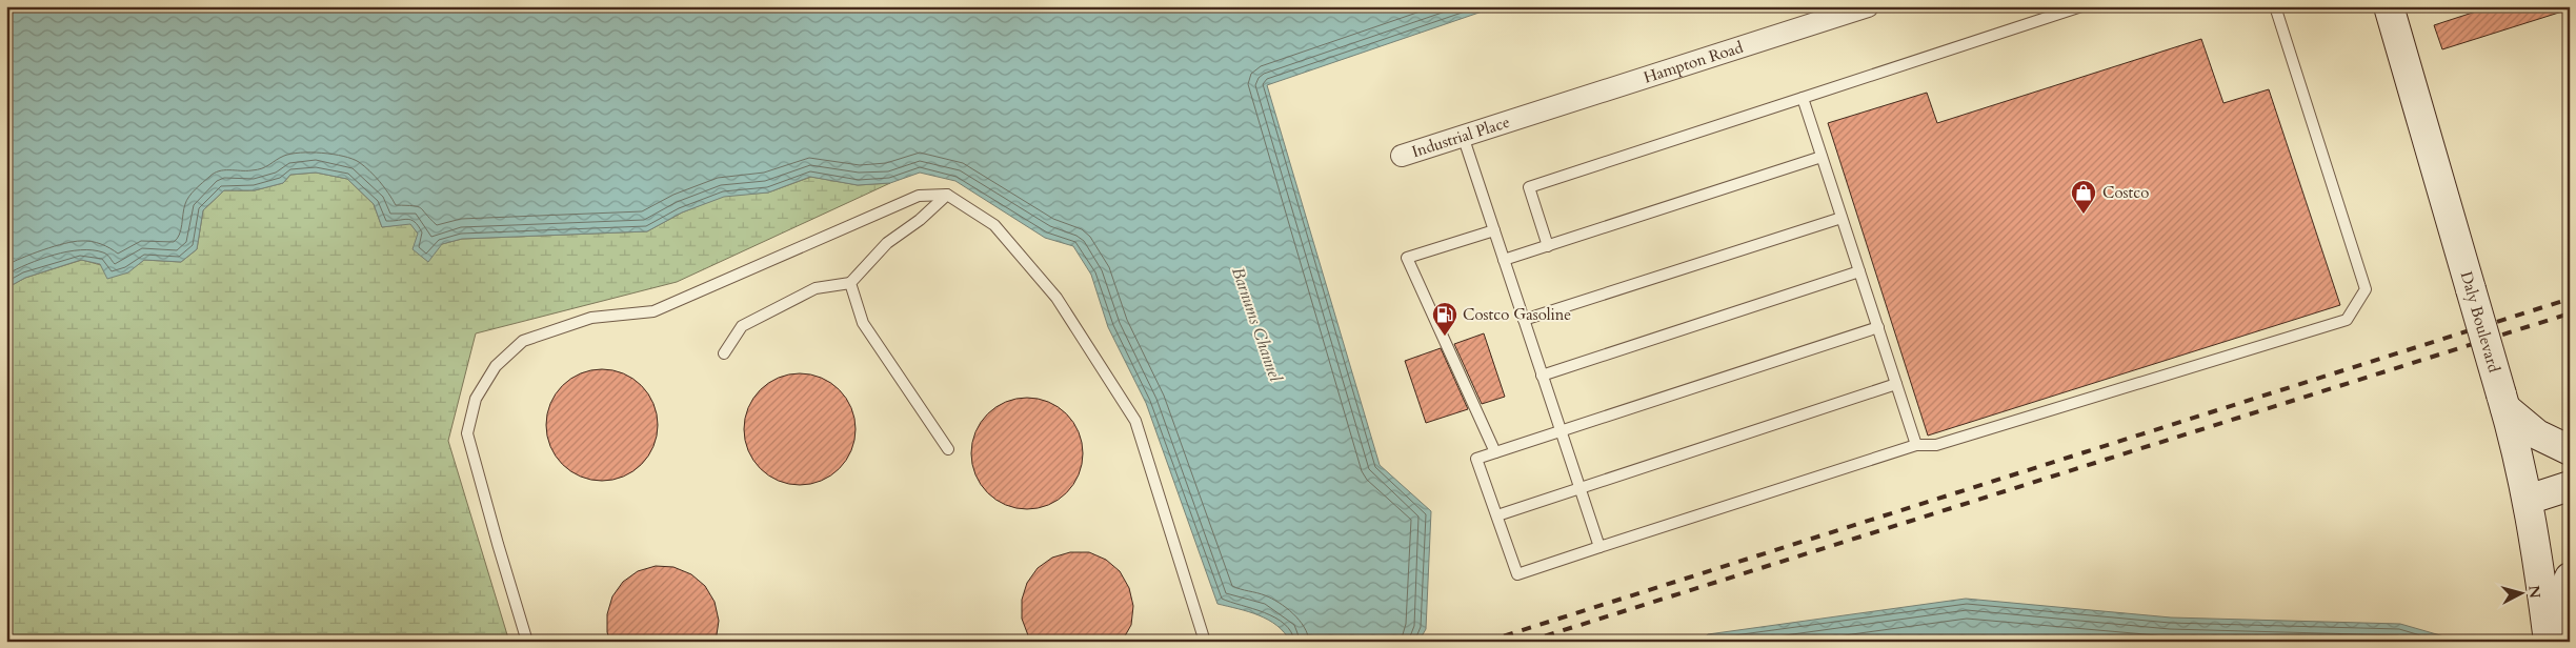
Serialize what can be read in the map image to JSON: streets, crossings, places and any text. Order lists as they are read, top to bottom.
{
  "streets": {
    "street": ["Hampton Road", "Industrial Place", "Daly Boulevard"]
  },
  "crossings": [
    ["Hampton Road", "Industrial Place"]
  ],
  "water": ["Barnums Channel"],
  "places": {
    "shop": ["Costco"],
    "fuel station": ["Costco Gasoline"]
  },
  "north": "right"
}
